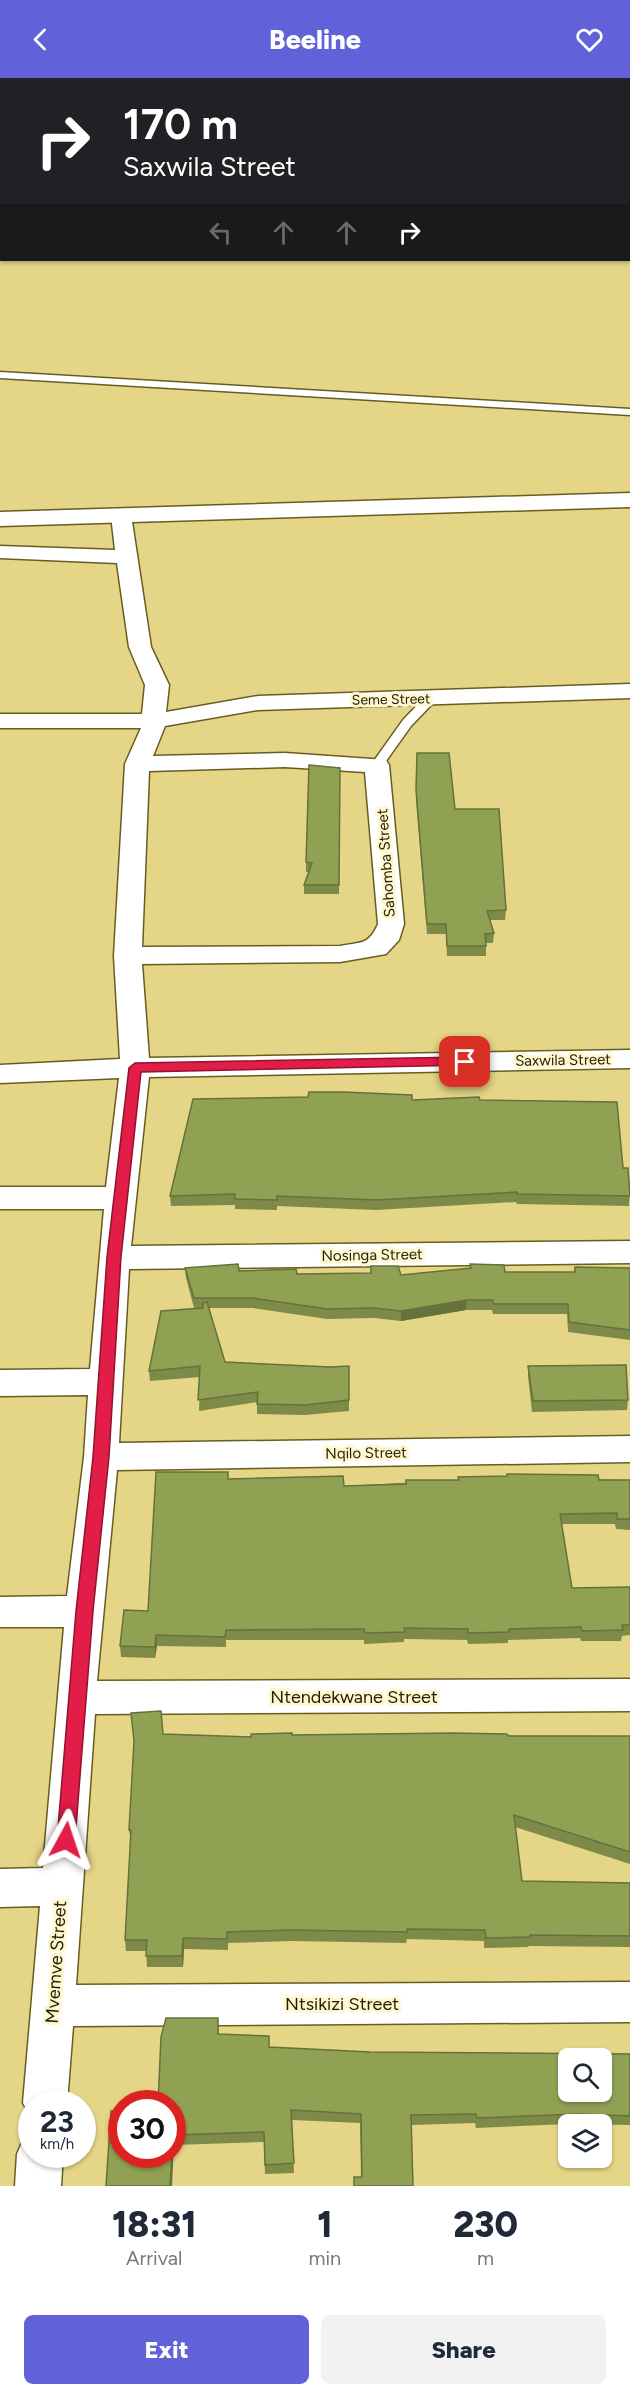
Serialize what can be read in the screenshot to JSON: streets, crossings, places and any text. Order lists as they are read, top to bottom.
{
  "streets": {
    "street": [
      "Seme Street",
      "Sahomba Street",
      "Saxwila Street",
      "Nosinga Street",
      "Nqilo Street",
      "Ntendekwane Street",
      "Mvemve Street",
      "Ntsikizi Street"
    ]
  },
  "crossings": [
    ["Saxwila Street", "Mvemve Street"],
    ["Nosinga Street", "Mvemve Street"],
    ["Nqilo Street", "Mvemve Street"],
    ["Ntendekwane Street", "Mvemve Street"],
    ["Mvemve Street", "Ntsikizi Street"]
  ],
  "page": {
    "header": "Beeline",
    "turn": ["170 m", "Saxwila Street"],
    "speed": "23 km/h",
    "limit": "30",
    "eta": [
      "18:31",
      "Arrival",
      "1",
      "min",
      "230",
      "m"
    ],
    "buttons": ["Exit", "Share"]
  }
}
